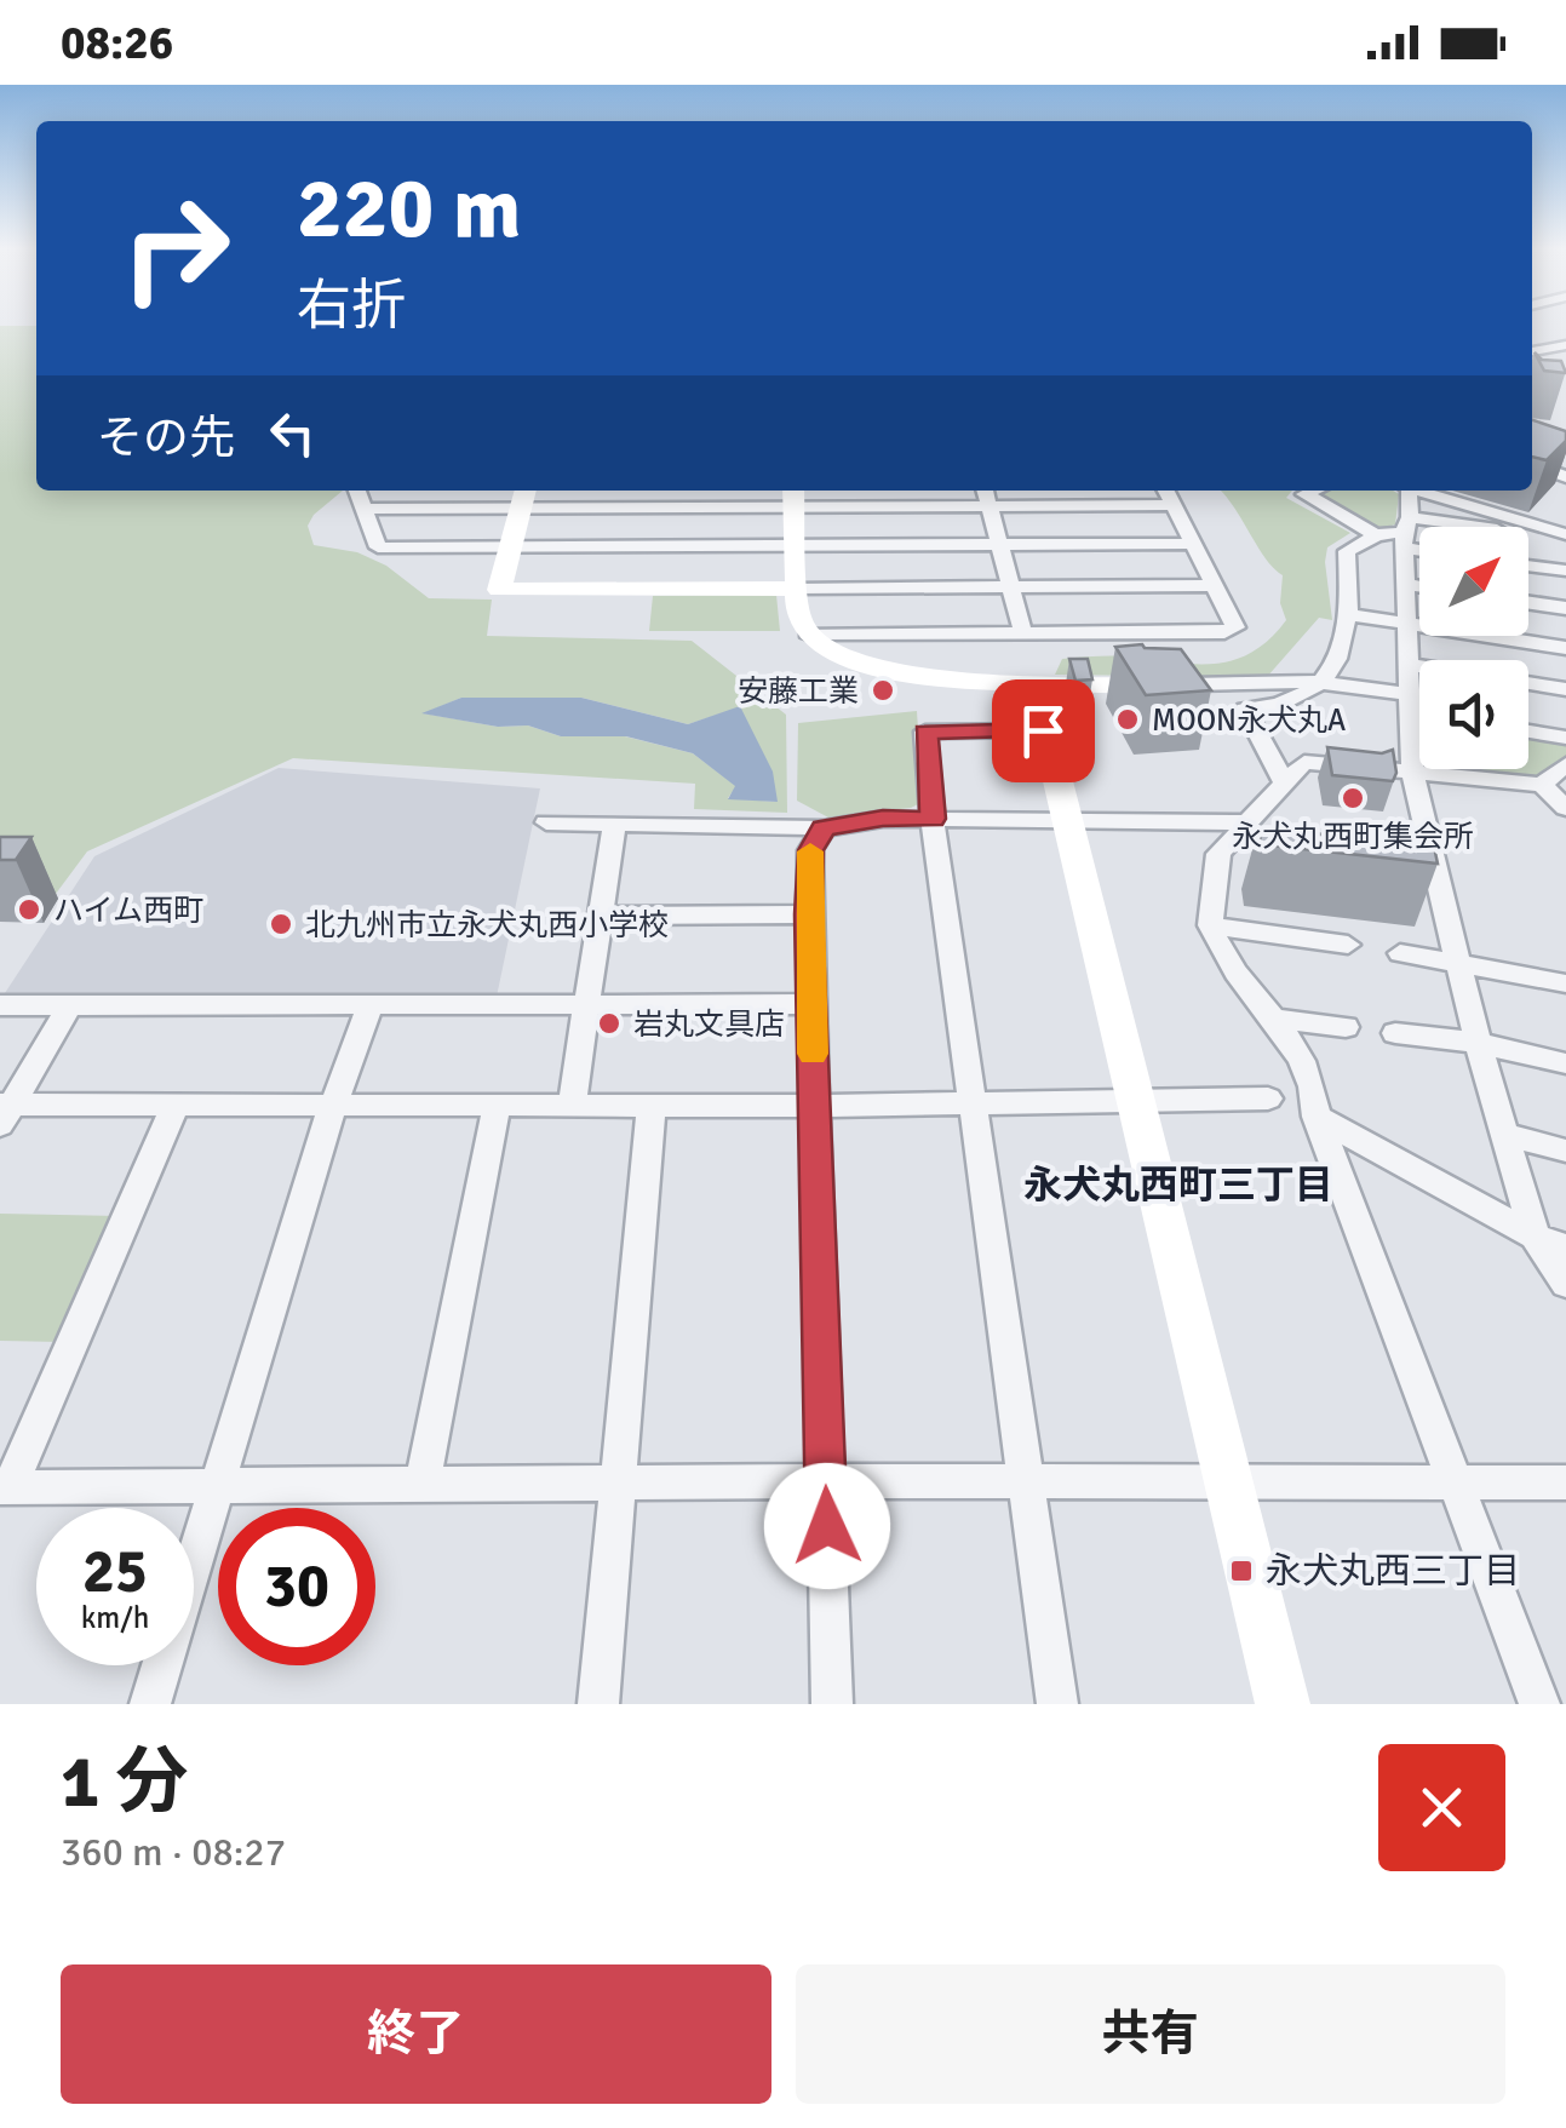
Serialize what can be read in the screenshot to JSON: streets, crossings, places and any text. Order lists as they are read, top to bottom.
{
  "districts": ["永犬丸西町三丁目"],
  "places": {
    "other": [
      "安藤工業",
      "MOON永犬丸A",
      "永犬丸西町集会所",
      "ハイム西町",
      "北九州市立永犬丸西小学校",
      "岩丸文具店"
    ],
    "transit": ["永犬丸西三丁目"]
  },
  "north": "top right",
  "page": {
    "status": "08:26",
    "turn": ["220 m", "右折"],
    "then": "その先",
    "speed": "25 km/h",
    "limit": "30",
    "heading": ["1 分", "360 m · 08:27"],
    "buttons": ["終了", "共有"]
  }
}
